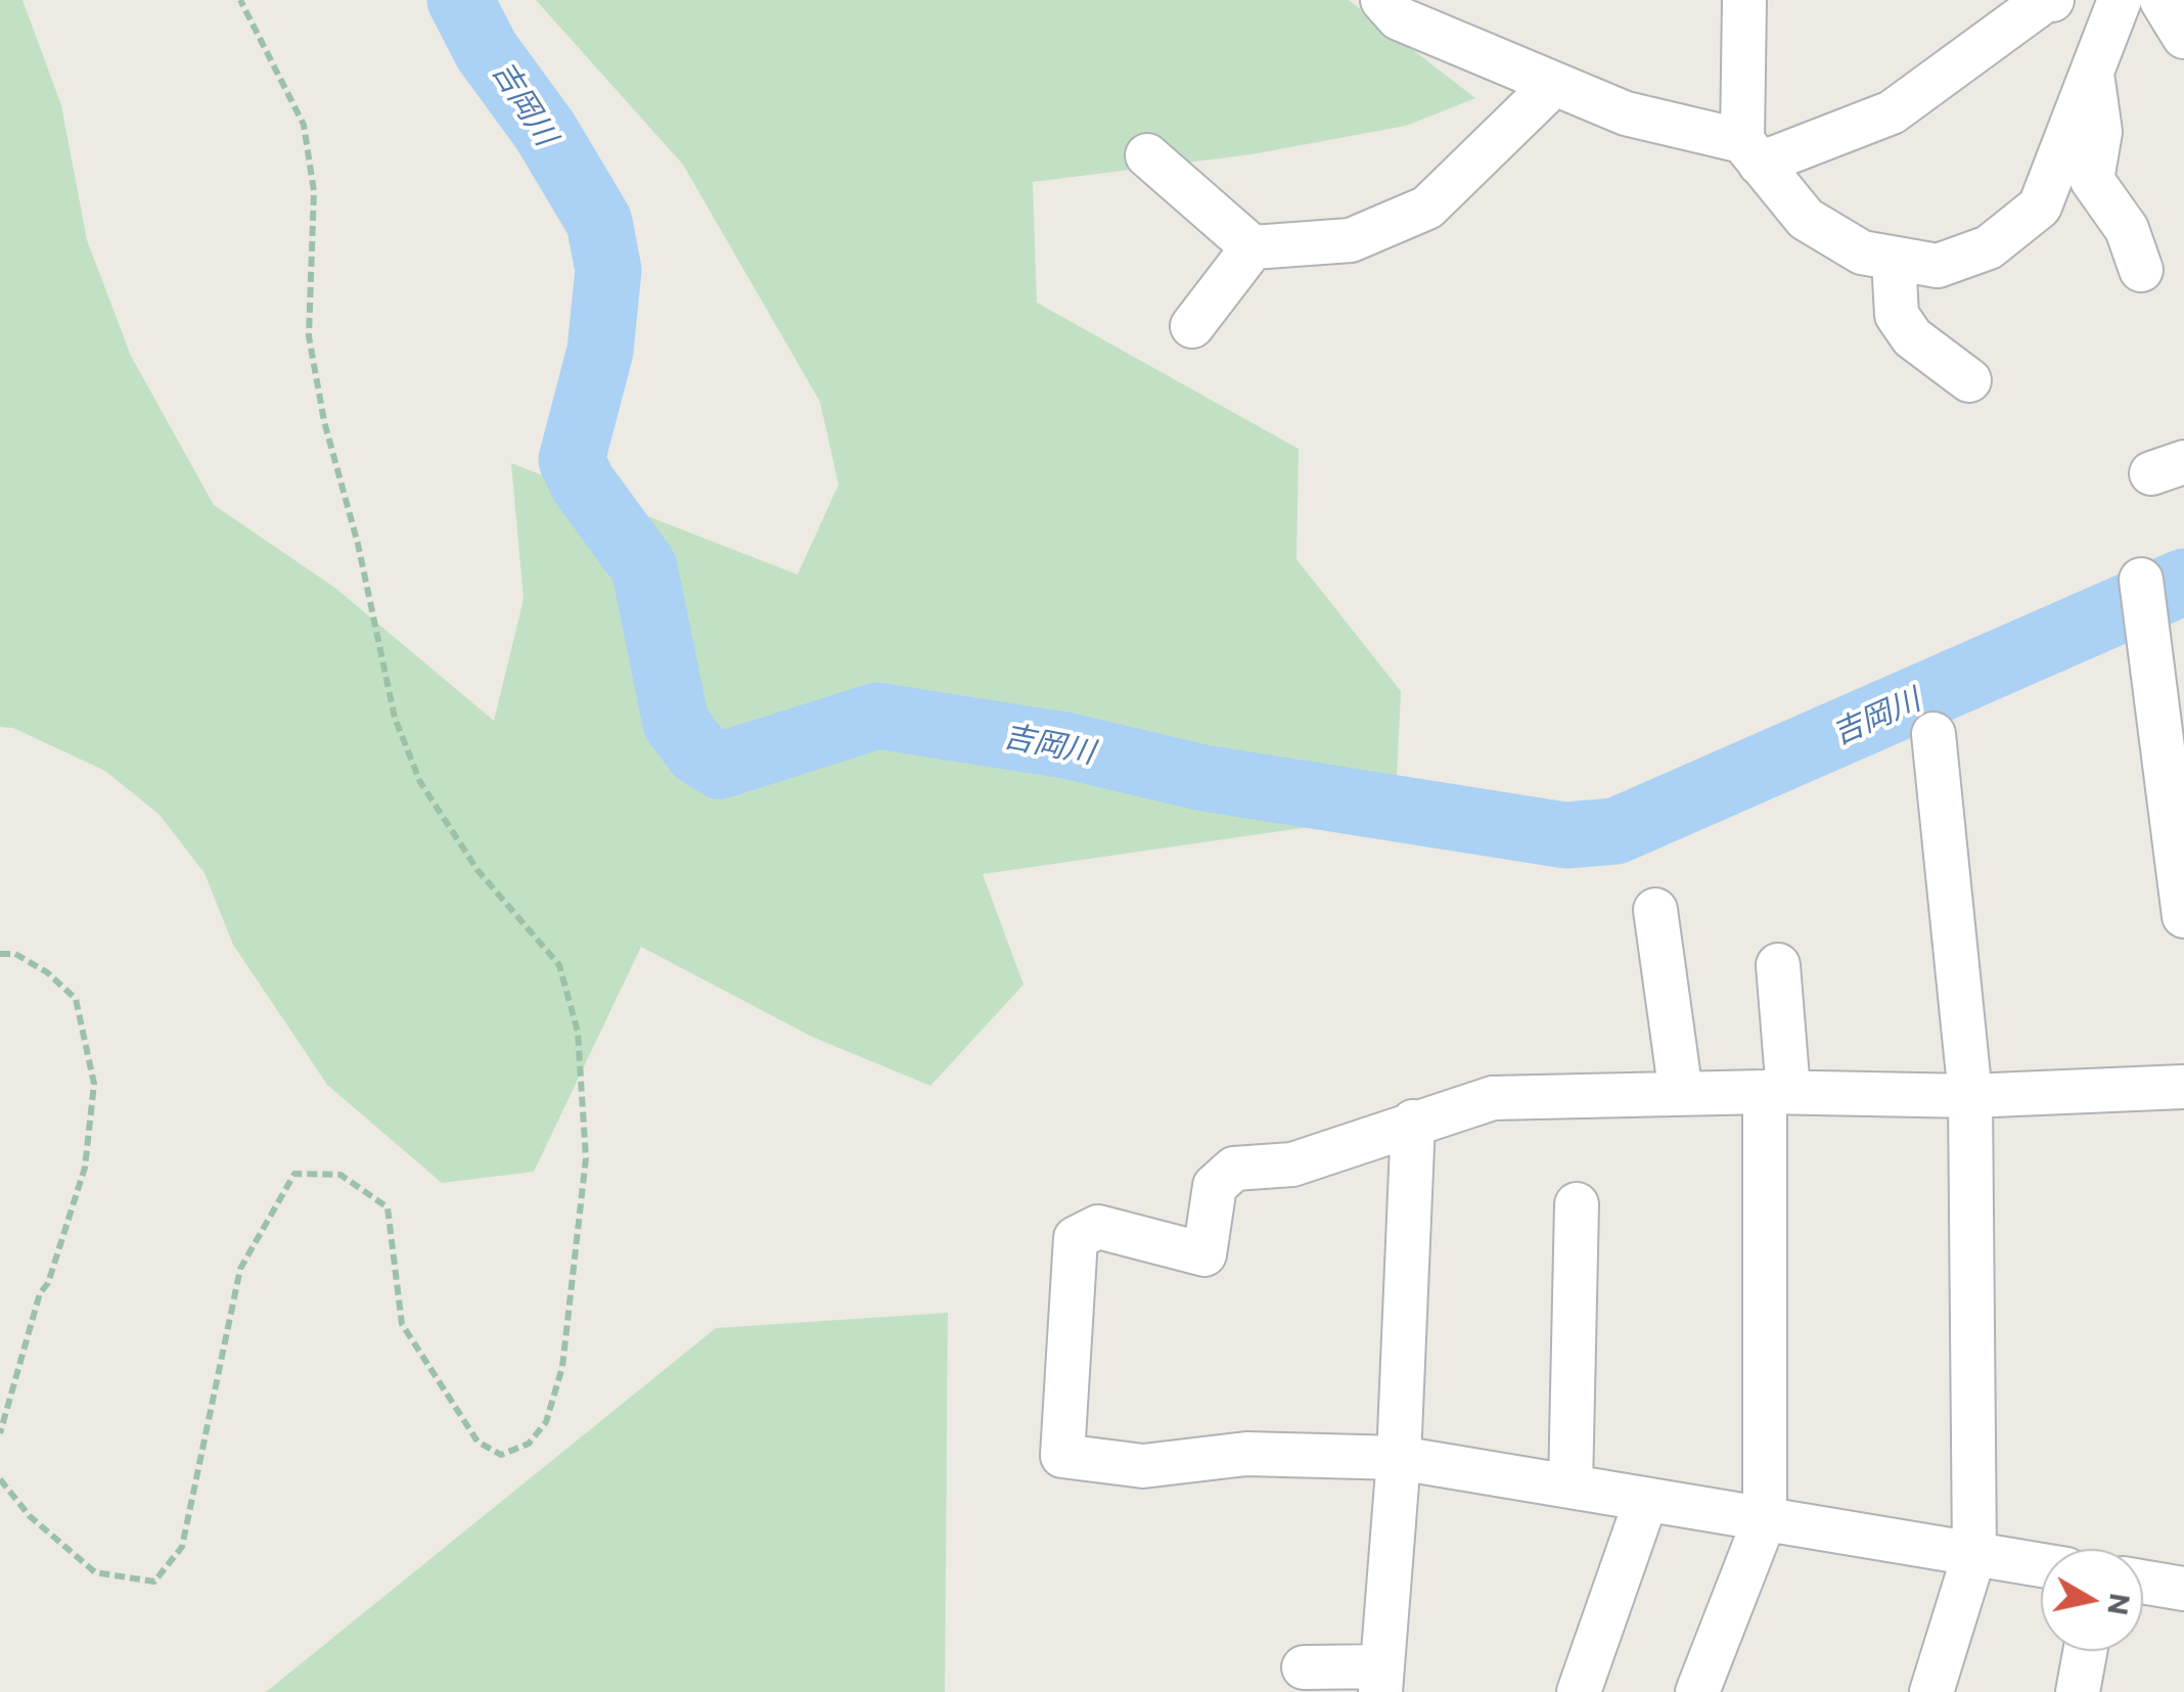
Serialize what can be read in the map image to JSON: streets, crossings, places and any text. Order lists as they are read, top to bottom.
{
  "water": ["吉岡川"],
  "north": "right"
}
